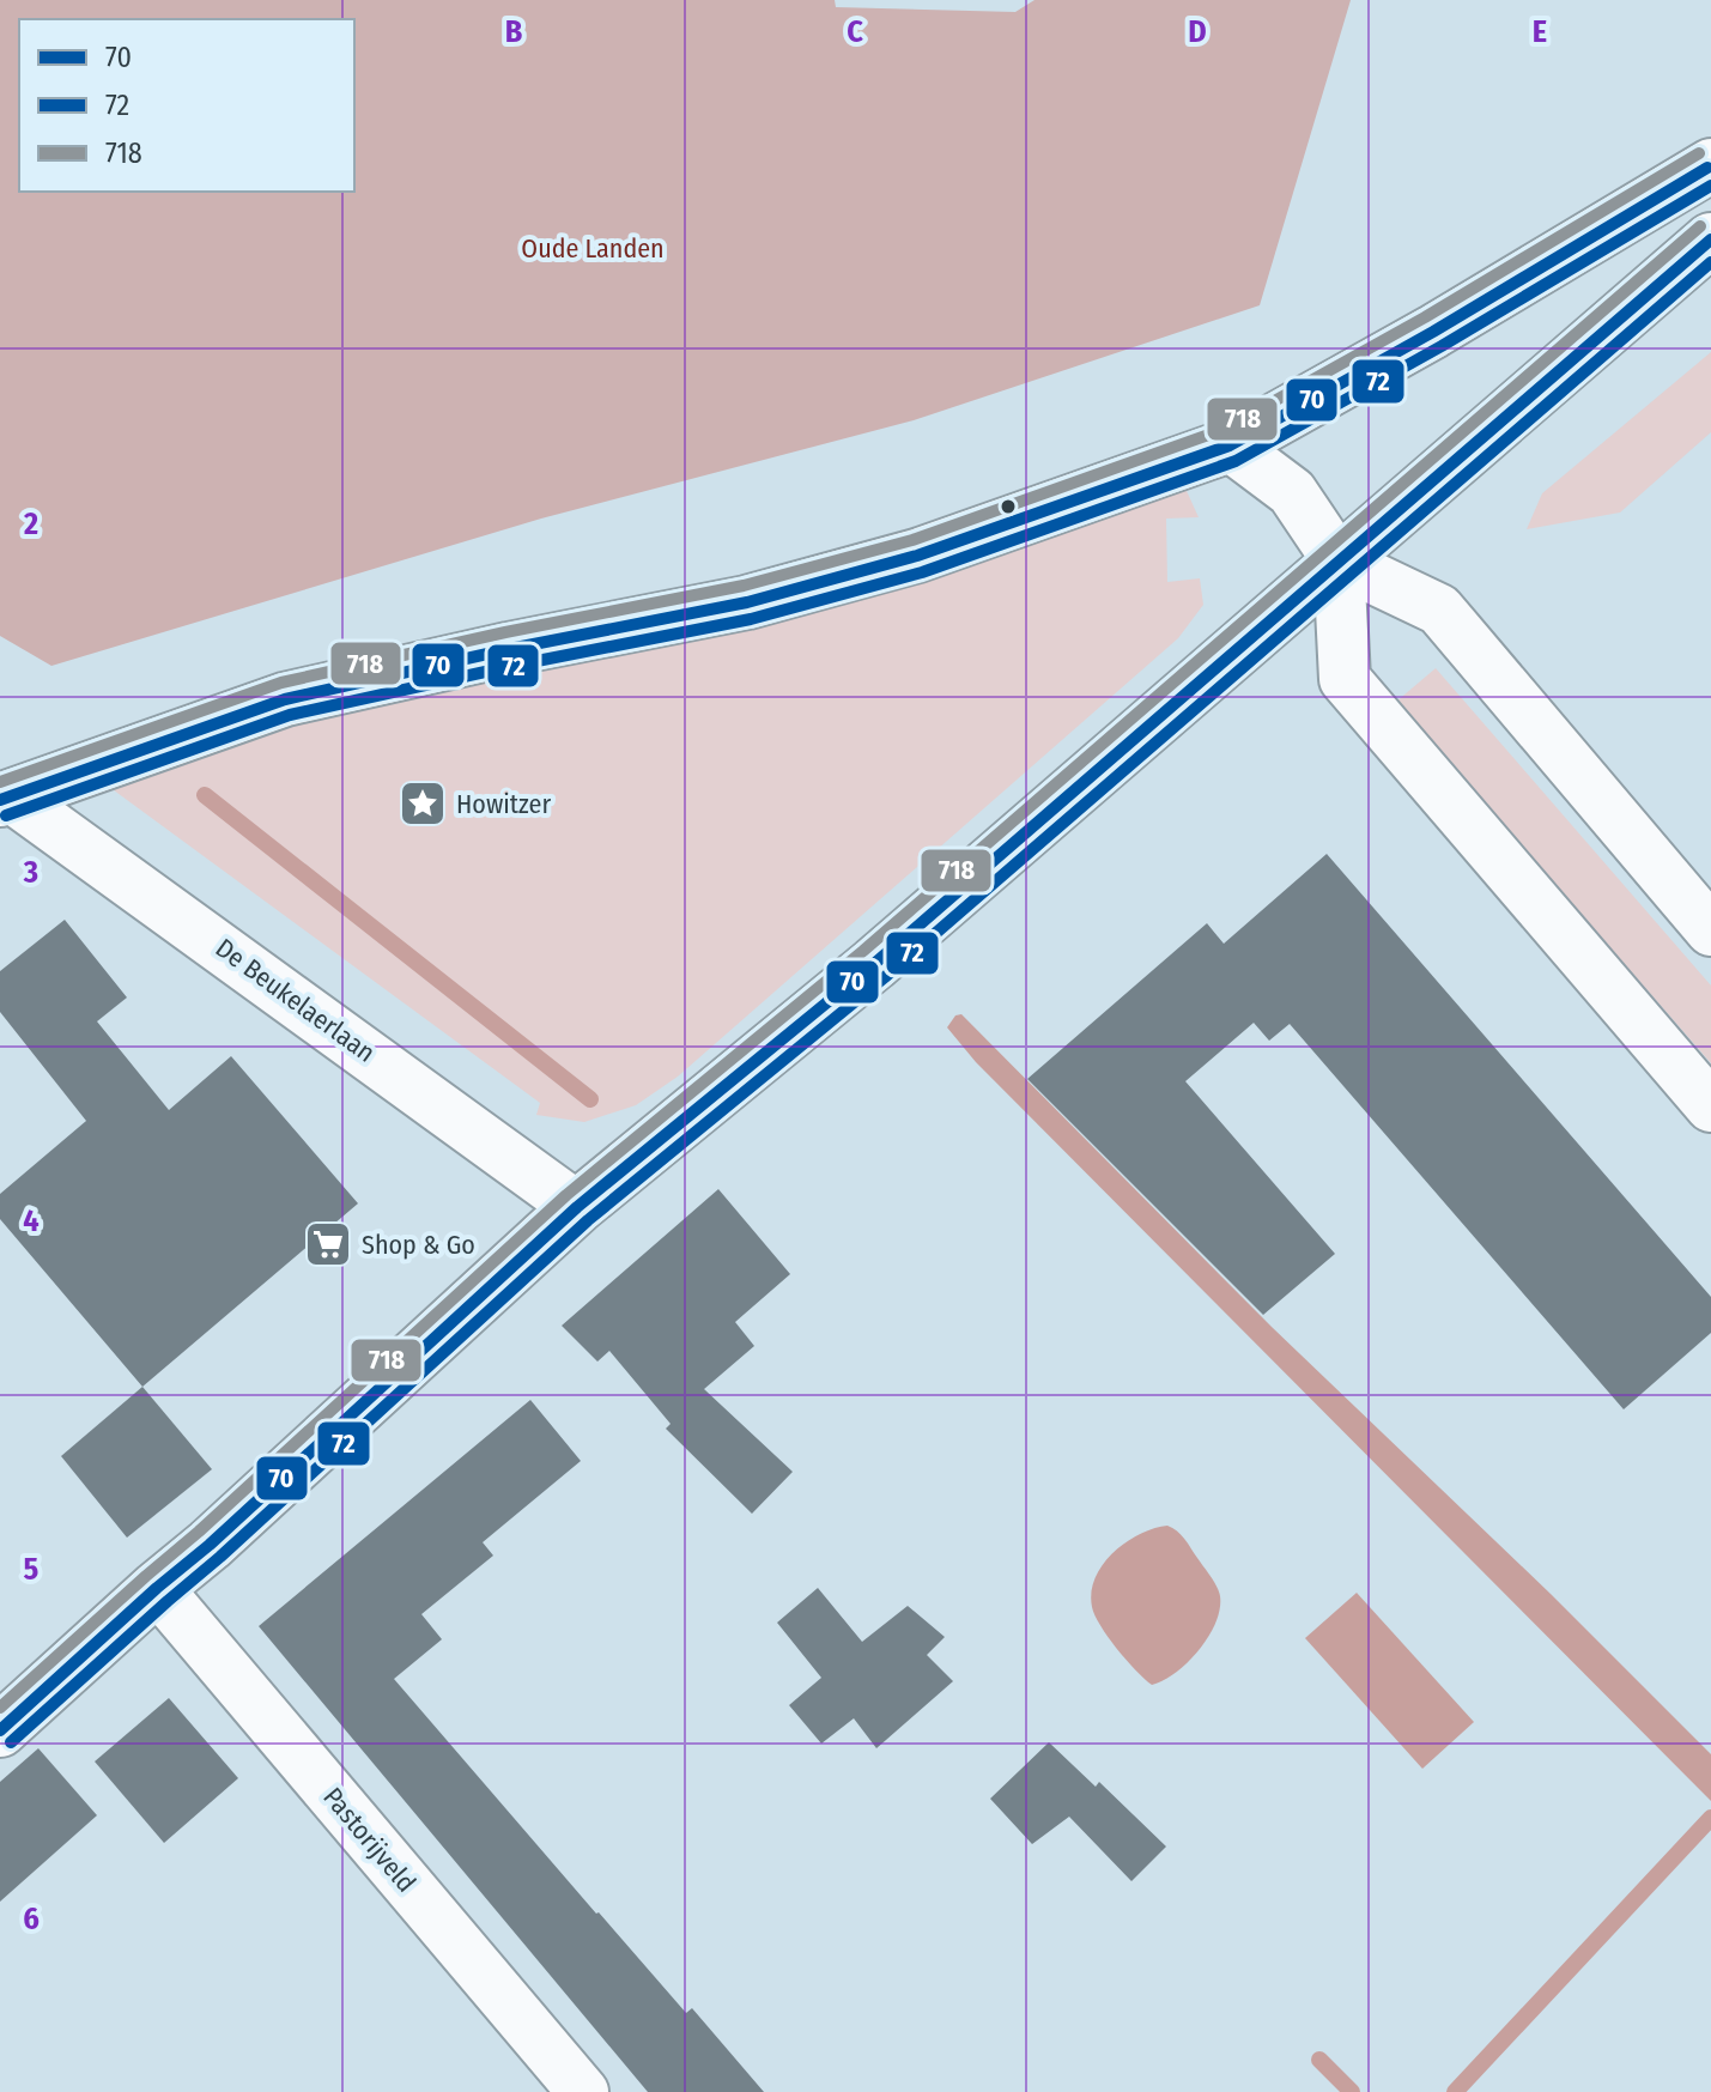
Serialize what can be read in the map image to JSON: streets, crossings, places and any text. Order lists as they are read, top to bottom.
{
  "streets": {
    "main road": ["De Beukelaerlaan"],
    "street": ["Pastorijveld"]
  },
  "parks": ["Oude Landen"],
  "places": {
    "place": ["Howitzer"],
    "supermarket": ["Shop & Go"]
  },
  "lines": ["transit line 718", "transit line 70", "transit line 72"],
  "legend": ["70", "72", "718"],
  "grid": {
    "columns": [
      "B",
      "C",
      "D",
      "E"
    ],
    "rows": [
      "2",
      "3",
      "4",
      "5",
      "6"
    ]
  }
}
